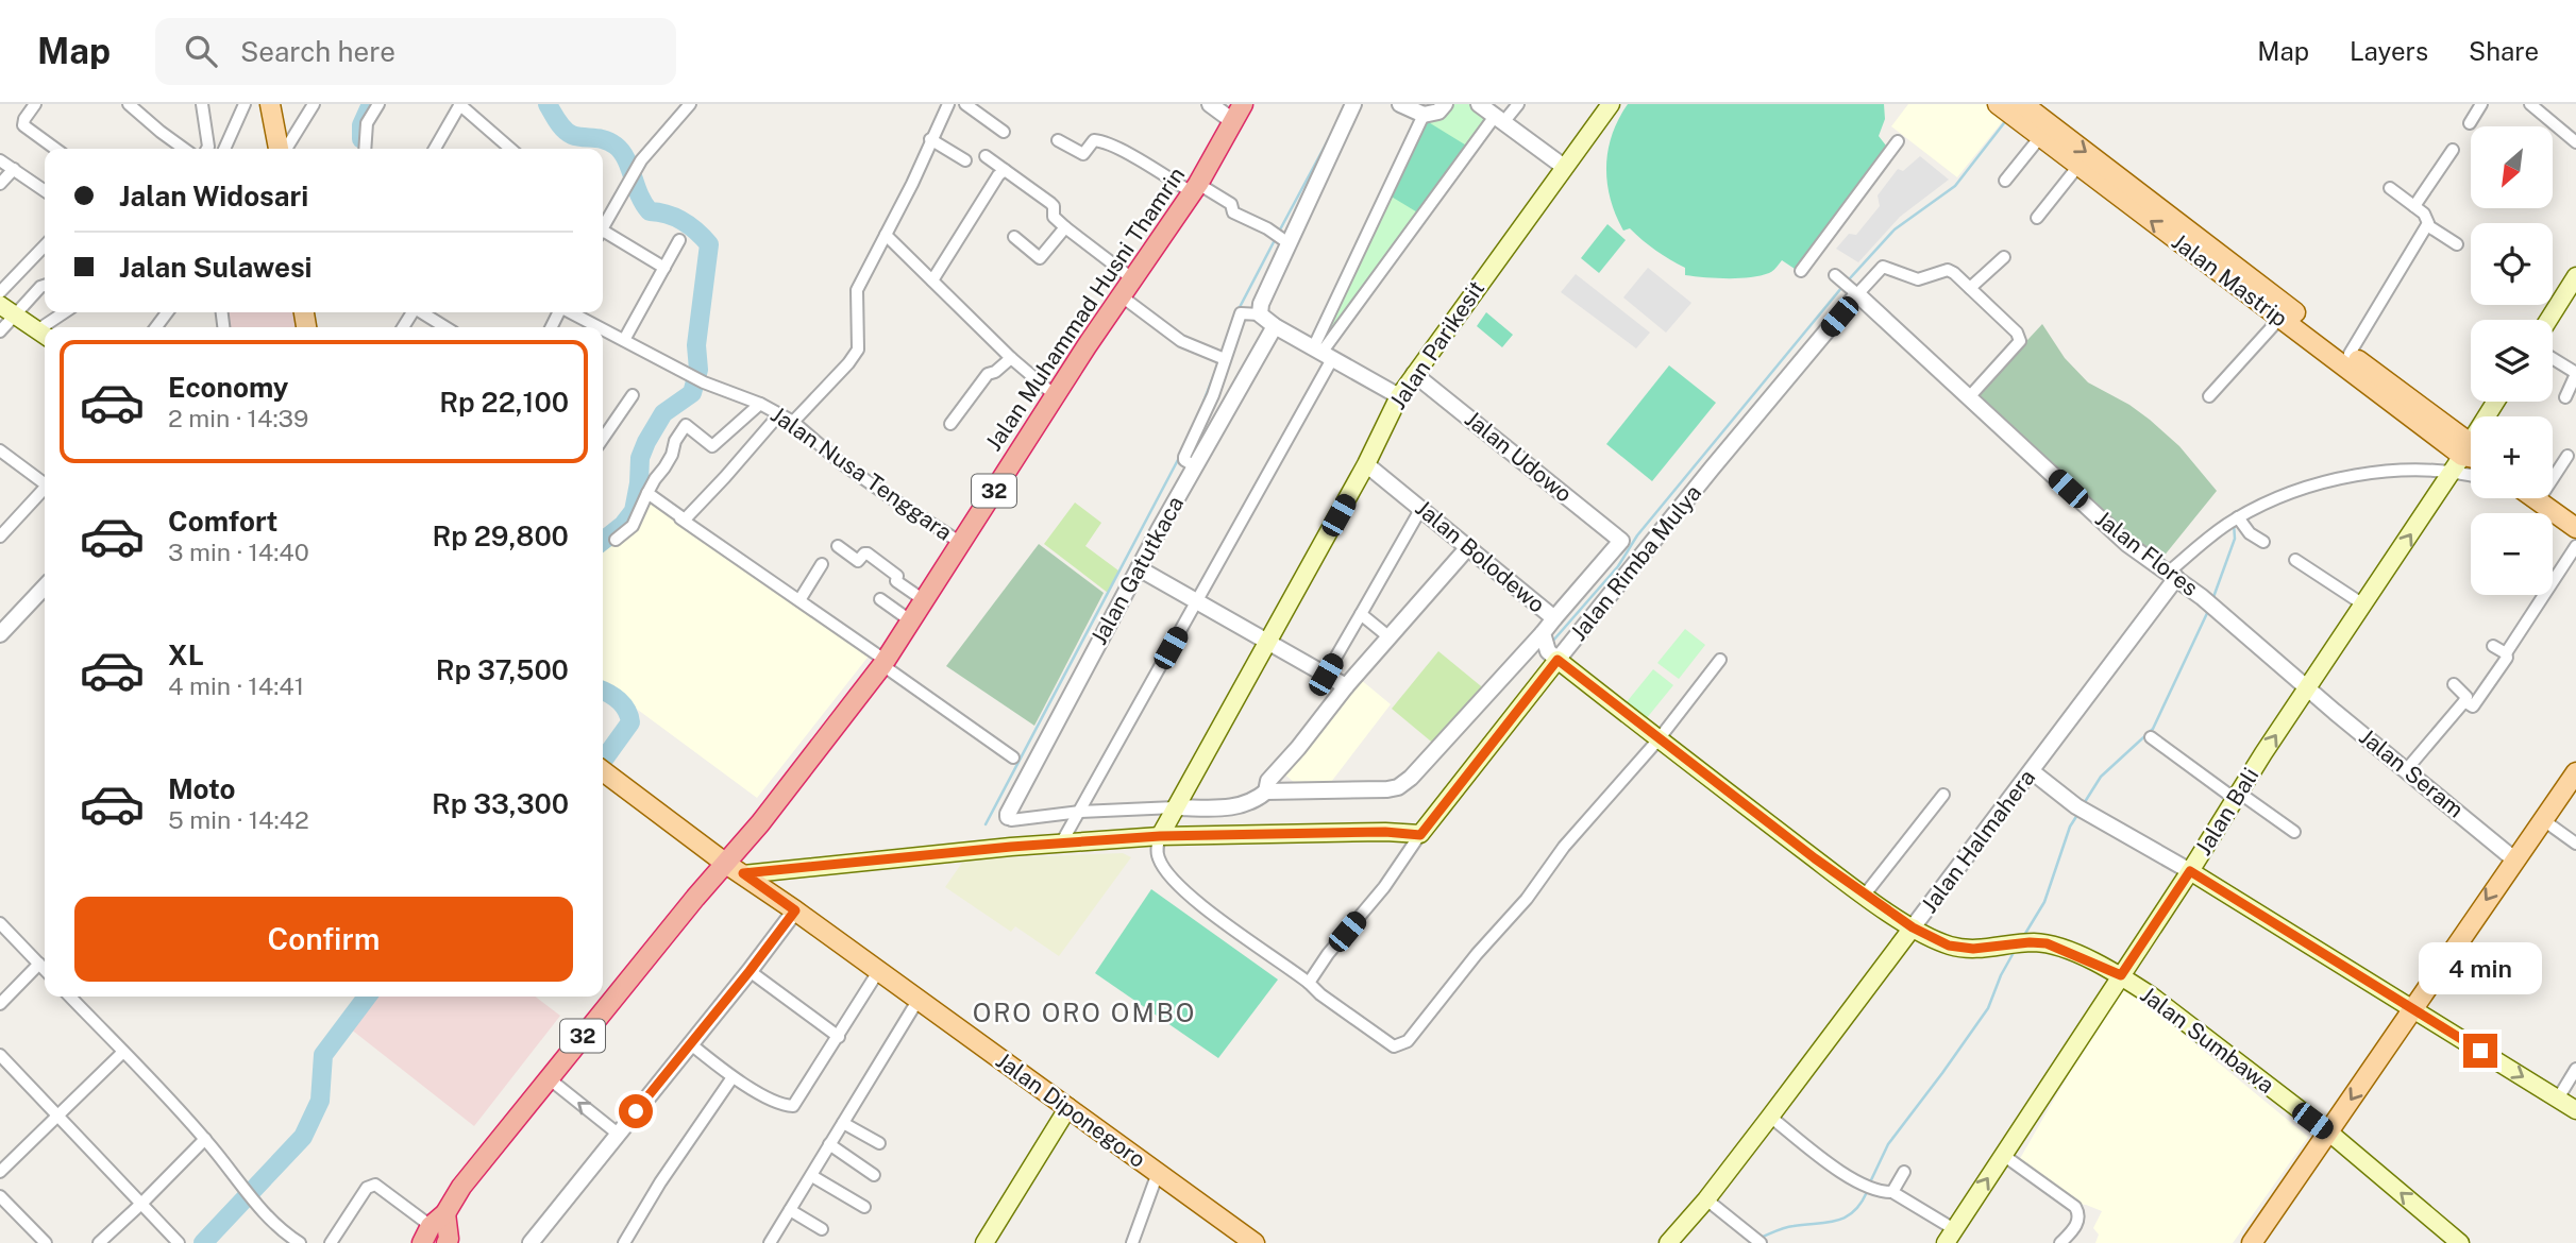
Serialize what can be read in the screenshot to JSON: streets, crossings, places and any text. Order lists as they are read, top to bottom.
{
  "streets": {
    "highway": ["Jalan Muhammad Husni Thamrin", "32"],
    "main road": [
      "Jalan Mastrip",
      "Jalan Parikesit",
      "Jalan Rimba Mulya",
      "Jalan Bali",
      "Jalan Halmahera",
      "Jalan Sumbawa",
      "Jalan Diponegoro"
    ],
    "street": [
      "Jalan Udowo",
      "Jalan Nusa Tenggara",
      "Jalan Flores",
      "Jalan Bolodewo",
      "Jalan Gatutkaca",
      "Jalan Seram"
    ]
  },
  "crossings": [
    ["Jalan Muhammad Husni Thamrin", "Jalan Nusa Tenggara"],
    ["Jalan Muhammad Husni Thamrin", "32"],
    ["Jalan Muhammad Husni Thamrin", "Jalan Diponegoro"],
    ["Jalan Parikesit", "Jalan Udowo"],
    ["Jalan Parikesit", "Jalan Bolodewo"],
    ["Jalan Udowo", "Jalan Bolodewo"],
    ["32", "Jalan Diponegoro"],
    ["Jalan Flores", "Jalan Rimba Mulya"],
    ["Jalan Flores", "Jalan Seram"],
    ["Jalan Flores", "Jalan Bali"],
    ["Jalan Flores", "Jalan Halmahera"],
    ["Jalan Bolodewo", "Jalan Rimba Mulya"],
    ["Jalan Seram", "Jalan Bali"],
    ["Jalan Bali", "Jalan Sumbawa"],
    ["Jalan Halmahera", "Jalan Sumbawa"]
  ],
  "one_way": ["Jalan Bali"],
  "districts": ["ORO ORO OMBO"],
  "north": "bottom left",
  "page": {
    "header": "Map",
    "search": "Search here",
    "nav": ["Map", "Layers", "Share"],
    "map_buttons": ["+", "−"],
    "banner": ["Jalan Widosari", "Jalan Sulawesi"],
    "list": [
      {
        "name": "Economy",
        "note": "2 min · 14:39",
        "value": "Rp 22,100"
      },
      {
        "name": "Comfort",
        "note": "3 min · 14:40",
        "value": "Rp 29,800"
      },
      {
        "name": "XL",
        "note": "4 min · 14:41",
        "value": "Rp 37,500"
      },
      {
        "name": "Moto",
        "note": "5 min · 14:42",
        "value": "Rp 33,300"
      }
    ],
    "buttons": "Confirm",
    "bubble": "4 min"
  }
}
